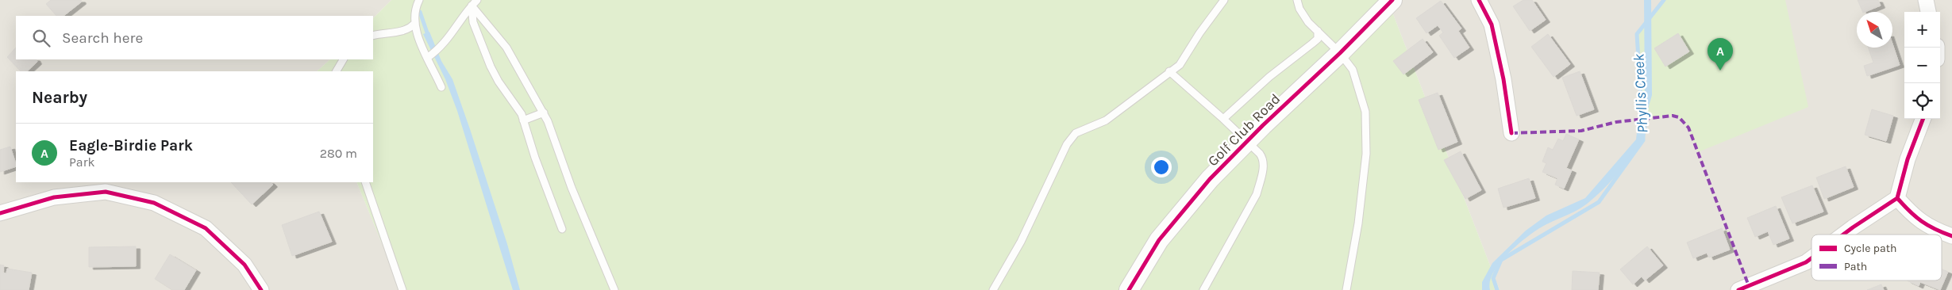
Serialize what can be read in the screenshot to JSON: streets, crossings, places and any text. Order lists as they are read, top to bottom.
{
  "streets": {
    "street": ["Golf Club Road"]
  },
  "water": ["Phyllis Creek"],
  "legend": ["Cycle path", "Path"],
  "north": "top left",
  "page": {
    "map_buttons": ["+", "−"],
    "search": "Search here",
    "pins": "A",
    "heading": "Nearby",
    "list": [
      {
        "mark": "A",
        "name": "Eagle-Birdie Park",
        "note": "Park",
        "value": "280 m"
      }
    ]
  }
}
